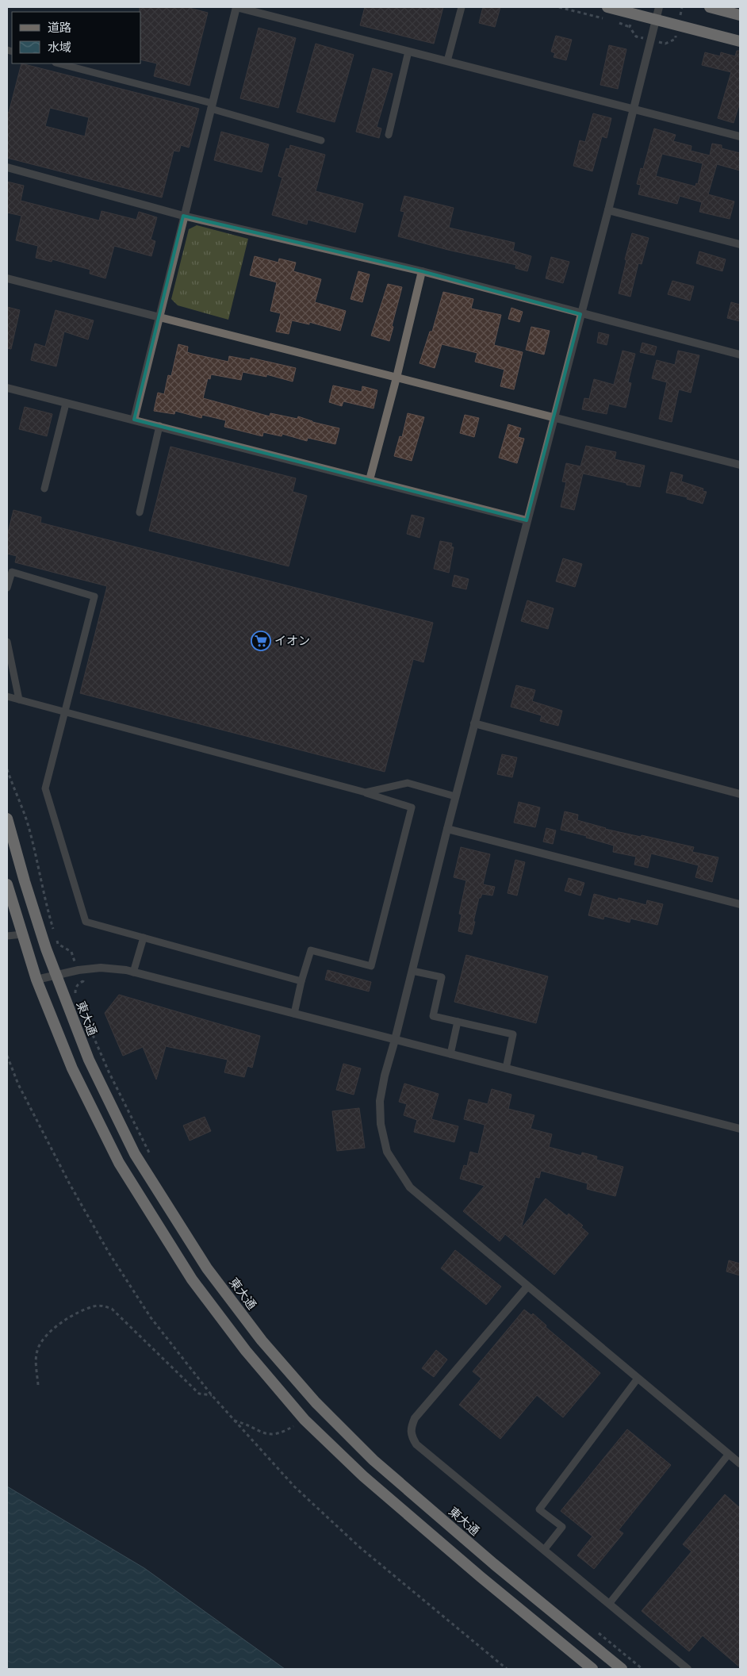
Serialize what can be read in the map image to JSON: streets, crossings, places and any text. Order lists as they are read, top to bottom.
{
  "streets": {
    "highway": ["東大通"]
  },
  "places": {
    "supermarket": ["イオン"]
  },
  "legend": ["道路", "水域"]
}
